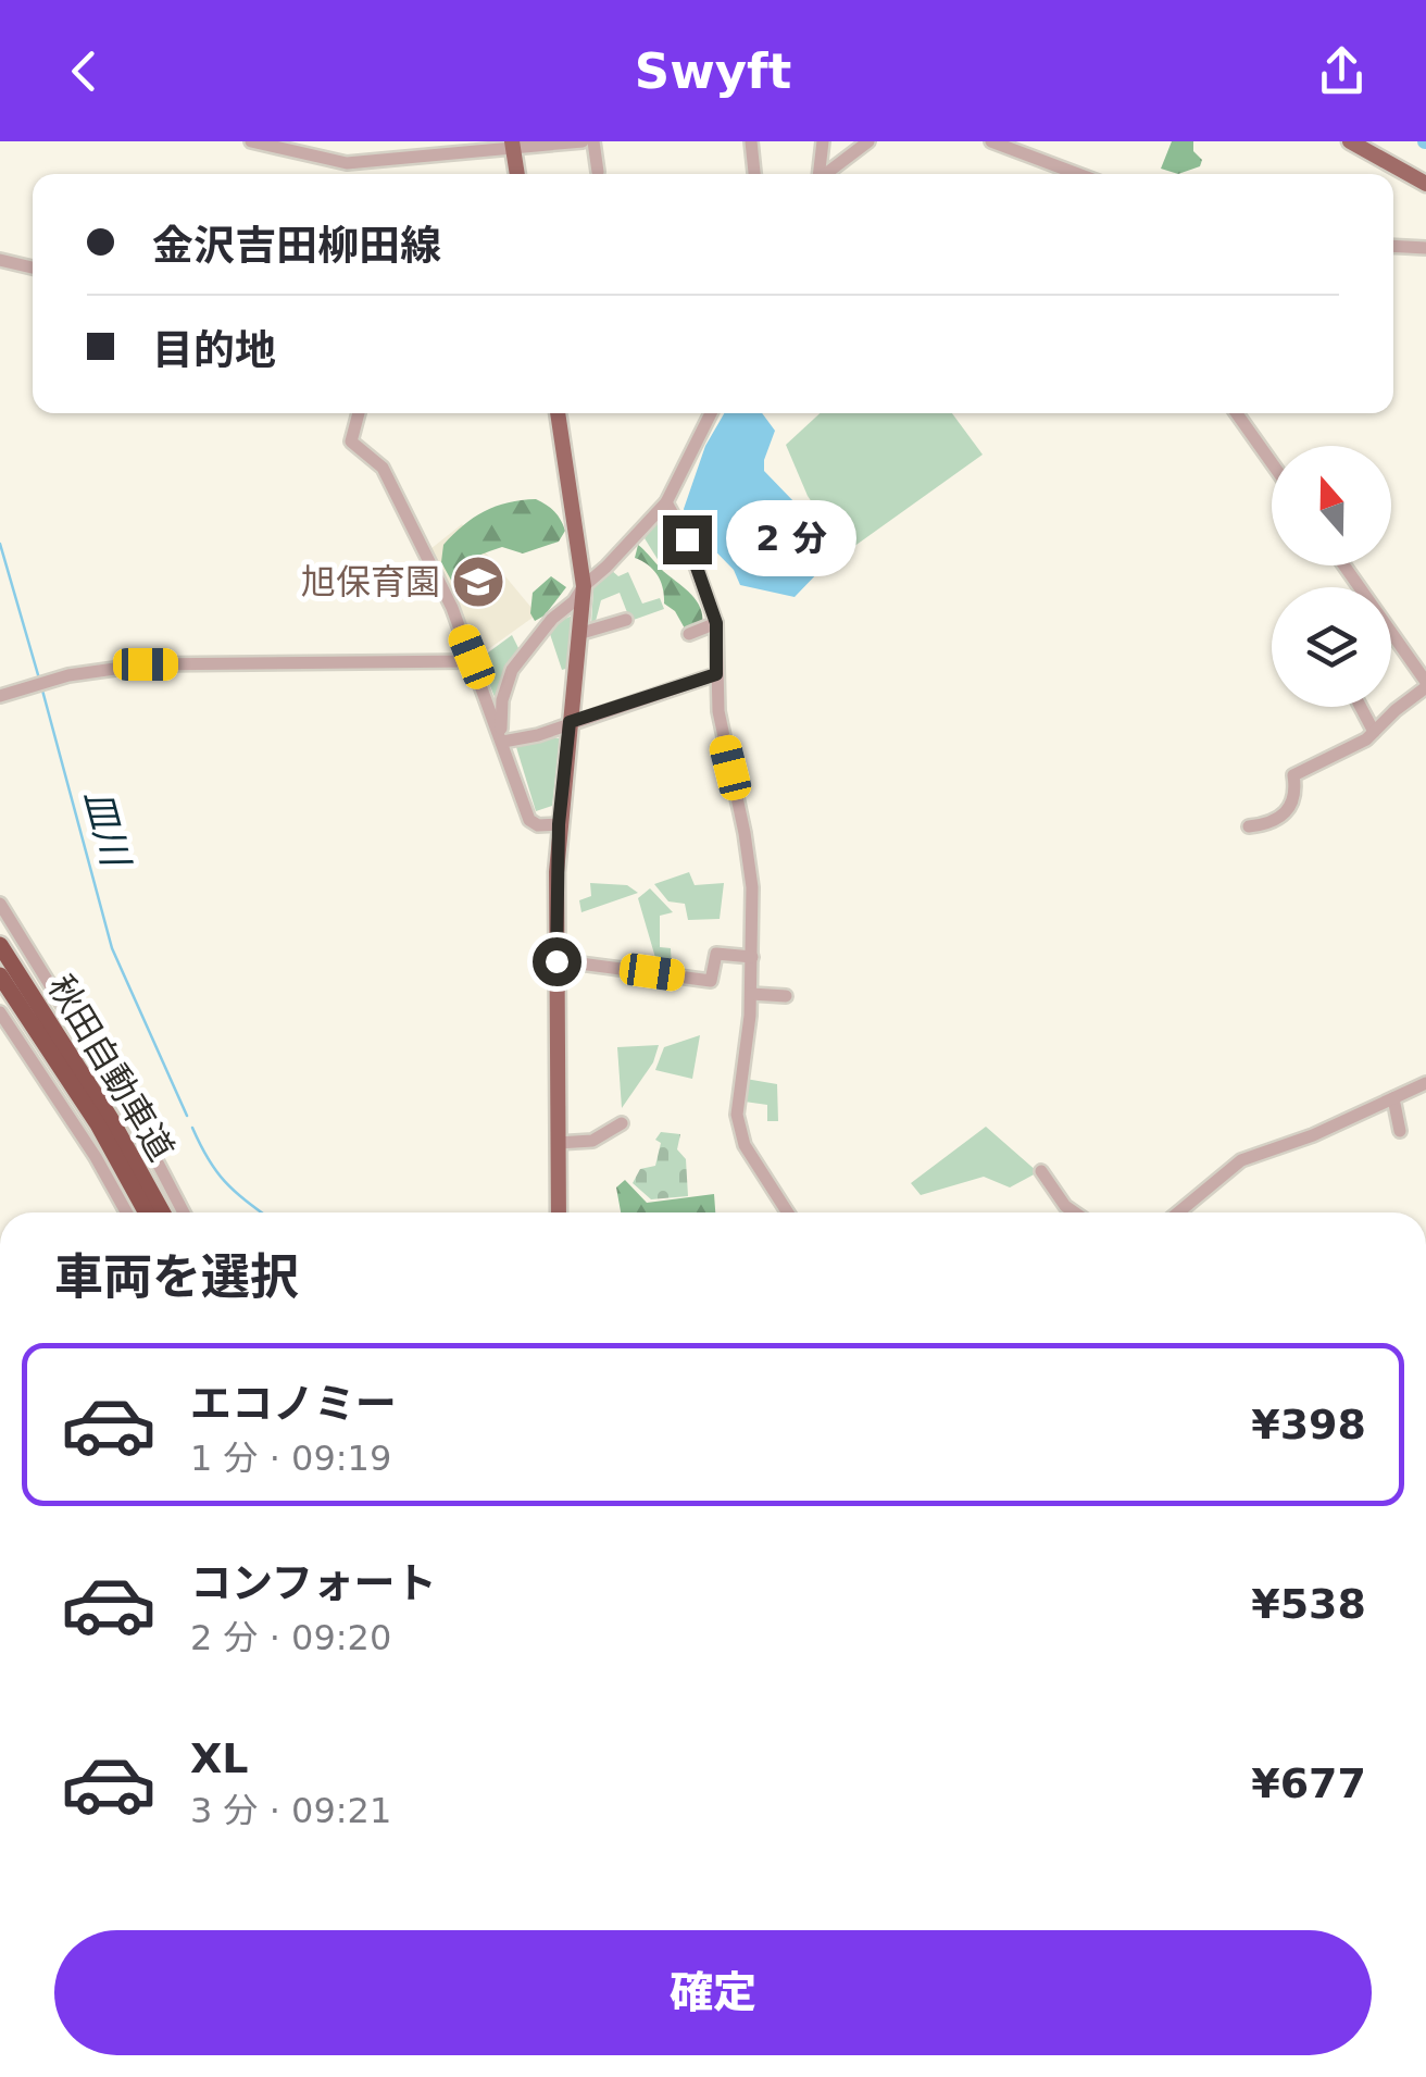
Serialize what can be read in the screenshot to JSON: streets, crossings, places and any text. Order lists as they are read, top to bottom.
{
  "streets": {
    "highway": ["秋田自動車道"]
  },
  "water": ["皿川"],
  "places": {
    "school or university": ["旭保育園"]
  },
  "north": "top",
  "page": {
    "header": "Swyft",
    "banner": ["金沢吉田柳田線", "目的地"],
    "bubble": "2 分",
    "heading": "車両を選択",
    "list": [
      {
        "name": "エコノミー",
        "note": "1 分 · 09:19",
        "value": "¥398"
      },
      {
        "name": "コンフォート",
        "note": "2 分 · 09:20",
        "value": "¥538"
      },
      {
        "name": "XL",
        "note": "3 分 · 09:21",
        "value": "¥677"
      }
    ],
    "buttons": "確定"
  }
}
